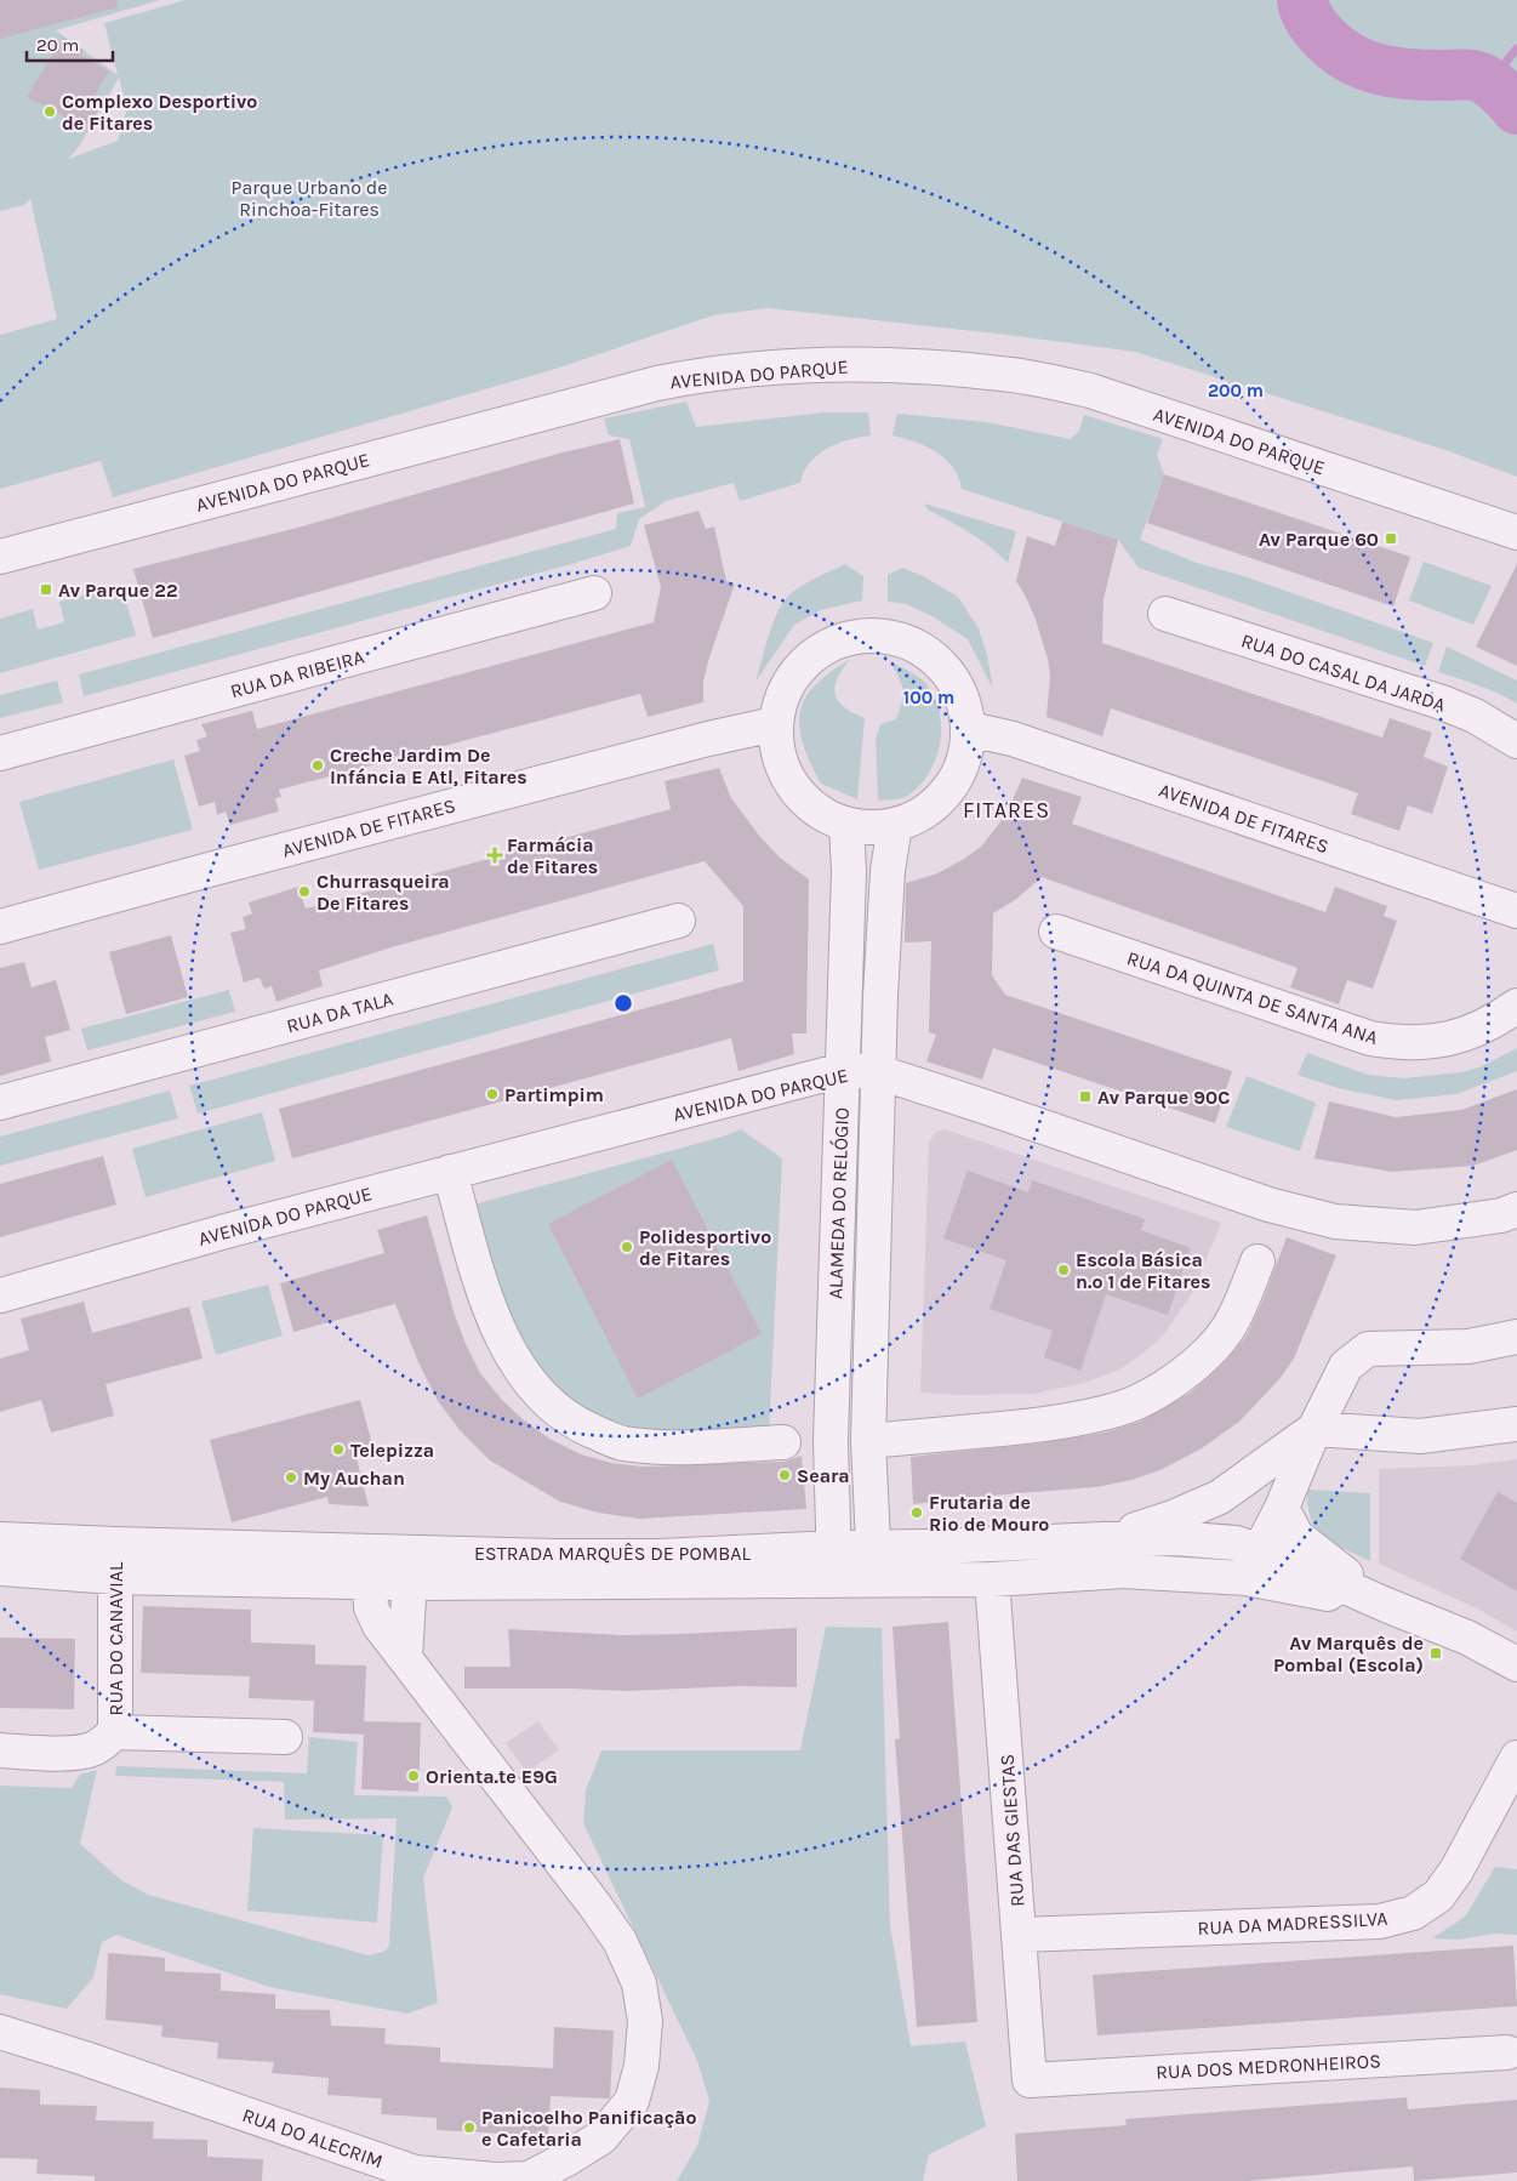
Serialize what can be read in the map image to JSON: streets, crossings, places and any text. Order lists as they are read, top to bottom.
{
  "streets": {
    "street": [
      "AVENIDA DO PARQUE",
      "RUA DO CASAL DA JARDA",
      "RUA DA RIBEIRA",
      "AVENIDA DE FITARES",
      "RUA DA QUINTA DE SANTA ANA",
      "RUA DA TALA",
      "ALAMEDA DO RELÓGIO",
      "ESTRADA MARQUÊS DE POMBAL",
      "RUA DO CANAVIAL",
      "RUA DAS GIESTAS",
      "RUA DA MADRESSILVA",
      "RUA DOS MEDRONHEIROS",
      "RUA DO ALECRIM"
    ]
  },
  "crossings": [
    ["AVENIDA DO PARQUE", "ALAMEDA DO RELÓGIO"],
    ["AVENIDA DE FITARES", "ALAMEDA DO RELÓGIO"],
    ["ALAMEDA DO RELÓGIO", "ESTRADA MARQUÊS DE POMBAL"],
    ["ESTRADA MARQUÊS DE POMBAL", "RUA DO CANAVIAL"],
    ["ESTRADA MARQUÊS DE POMBAL", "RUA DAS GIESTAS"],
    ["ESTRADA MARQUÊS DE POMBAL", "RUA DO ALECRIM"],
    ["RUA DAS GIESTAS", "RUA DA MADRESSILVA"],
    ["RUA DAS GIESTAS", "RUA DOS MEDRONHEIROS"]
  ],
  "districts": ["FITARES"],
  "parks": ["Parque Urbano de Rinchoa-Fitares"],
  "places": {
    "other": [
      "Complexo Desportivo de Fitares",
      "Creche Jardim De Infáncia E Atl, Fitares",
      "Churrasqueira De Fitares",
      "Partimpim",
      "Polidesportivo de Fitares",
      "Escola Básica n.º 1 de Fitares",
      "Telepizza",
      "Seara",
      "My Auchan",
      "Frutaria de Rio de Mouro",
      "Orienta.te E9G",
      "Panicoelho Panificação e Cafetaria"
    ],
    "transit": [
      "Av Parque 60",
      "Av Parque 22",
      "Av Parque 90C",
      "Av Marquês de Pombal (Escola)"
    ],
    "health": ["Farmácia de Fitares"]
  },
  "scale_bar": "20 m",
  "rings": ["200 m", "100 m"]
}
